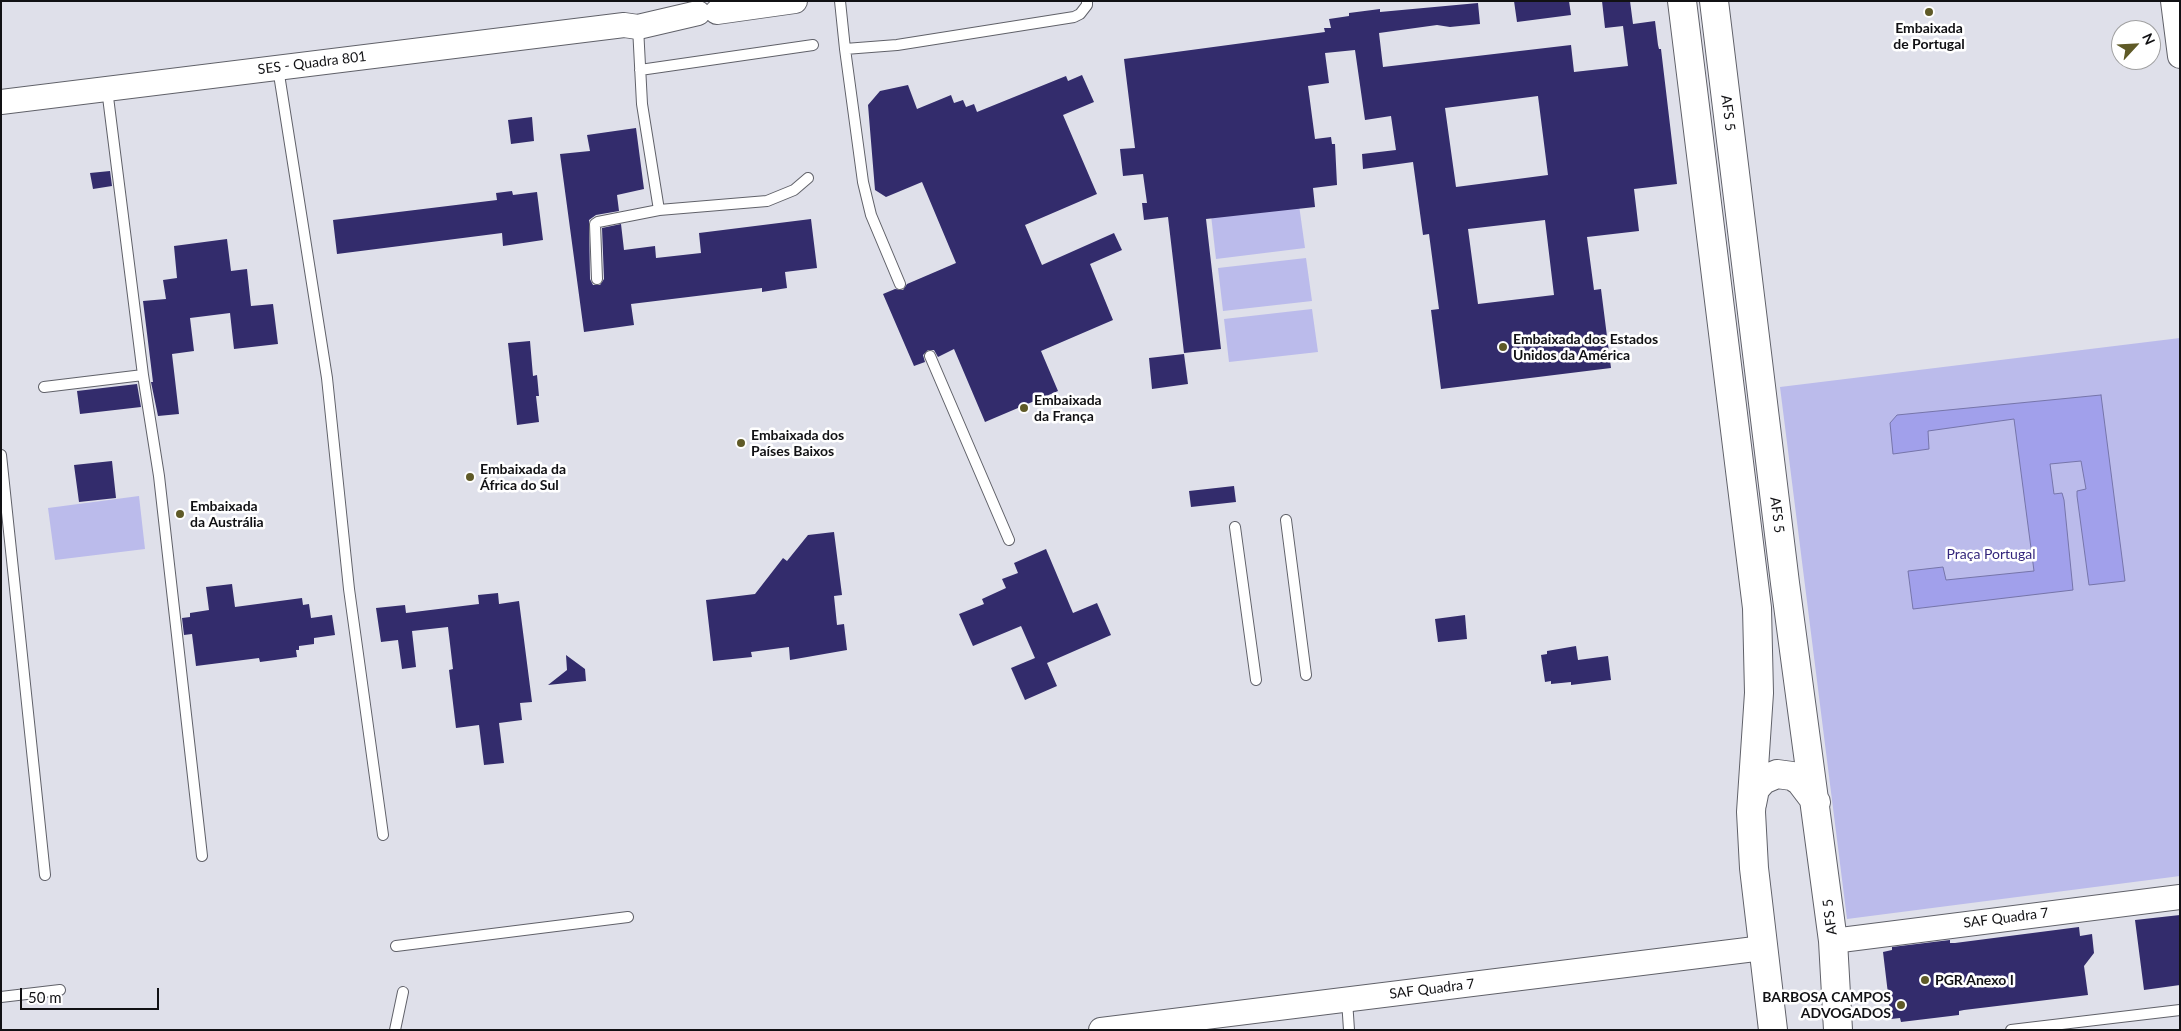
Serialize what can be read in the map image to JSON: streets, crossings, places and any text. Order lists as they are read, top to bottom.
{
  "streets": {
    "main road": ["AFS 5"],
    "street": ["SES - Quadra 801", "SAF Quadra 7"]
  },
  "crossings": [
    ["AFS 5", "SAF Quadra 7"]
  ],
  "parks": ["Praça Portugal"],
  "places": [
    "Embaixada de Portugal",
    "Embaixada dos Estados Unidos da América",
    "Embaixada da França",
    "Embaixada dos Países Baixos",
    "Embaixada da África do Sul",
    "Embaixada da Austrália",
    "PGR Anexo I",
    "BARBOSA CAMPOS ADVOGADOS"
  ],
  "scale_bar": "50 m",
  "north": "top right"
}
